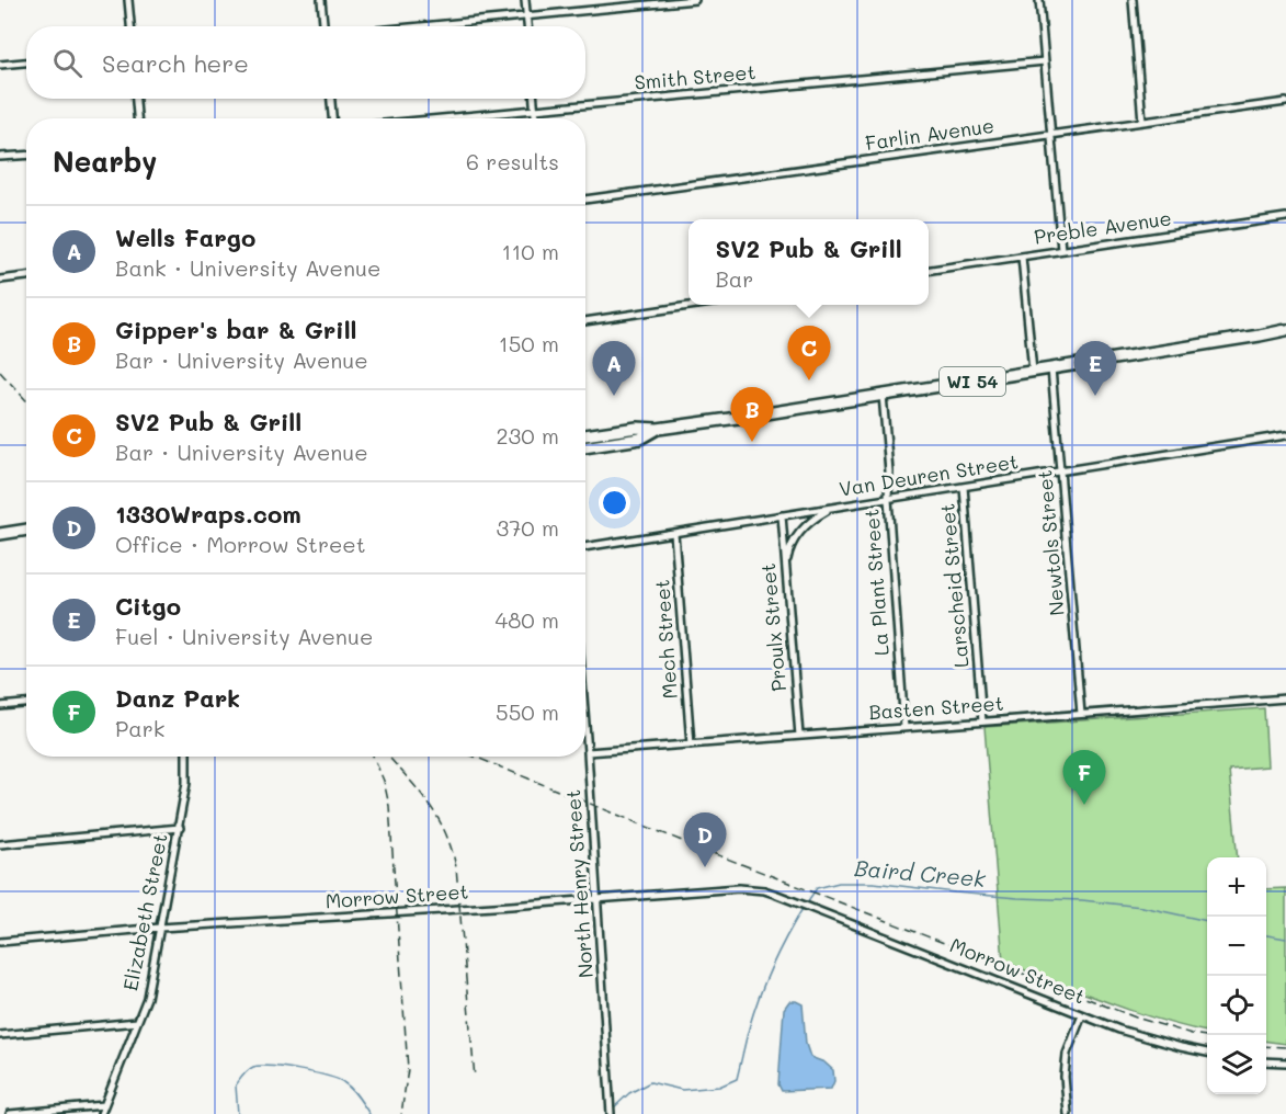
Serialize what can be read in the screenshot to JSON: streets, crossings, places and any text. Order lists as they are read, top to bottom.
{
  "streets": {
    "main road": ["WI 54"],
    "street": [
      "Smith Street",
      "Farlin Avenue",
      "Preble Avenue",
      "Van Deuren Street",
      "Newtols Street",
      "La Plant Street",
      "Larscheid Street",
      "Proulx Street",
      "Mech Street",
      "Basten Street",
      "North Henry Street",
      "Morrow Street",
      "Elizabeth Street"
    ]
  },
  "crossings": [
    ["WI 54", "Newtols Street"],
    ["WI 54", "La Plant Street"],
    ["Van Deuren Street", "Newtols Street"],
    ["Van Deuren Street", "La Plant Street"],
    ["Van Deuren Street", "Larscheid Street"],
    ["Van Deuren Street", "Proulx Street"],
    ["Van Deuren Street", "Mech Street"],
    ["Newtols Street", "Basten Street"],
    ["La Plant Street", "Basten Street"],
    ["Larscheid Street", "Basten Street"],
    ["Proulx Street", "Basten Street"],
    ["Mech Street", "Basten Street"],
    ["Basten Street", "North Henry Street"],
    ["North Henry Street", "Morrow Street"],
    ["Morrow Street", "Elizabeth Street"]
  ],
  "water": ["Baird Creek"],
  "page": {
    "search": "Search here",
    "heading": ["Nearby", "6 results"],
    "list": [
      {
        "mark": "A",
        "name": "Wells Fargo",
        "note": "Bank · University Avenue",
        "value": "110 m"
      },
      {
        "mark": "B",
        "name": "Gipper's bar & Grill",
        "note": "Bar · University Avenue",
        "value": "150 m"
      },
      {
        "mark": "C",
        "name": "SV2 Pub & Grill",
        "note": "Bar · University Avenue",
        "value": "230 m"
      },
      {
        "mark": "D",
        "name": "1330Wraps.com",
        "note": "Office · Morrow Street",
        "value": "370 m"
      },
      {
        "mark": "E",
        "name": "Citgo",
        "note": "Fuel · University Avenue",
        "value": "480 m"
      },
      {
        "mark": "F",
        "name": "Danz Park",
        "note": "Park",
        "value": "550 m"
      }
    ],
    "popup": ["SV2 Pub & Grill", "Bar"],
    "pins": [
      "C",
      "A",
      "E",
      "B",
      "F",
      "D"
    ],
    "map_buttons": ["+", "−"]
  }
}
